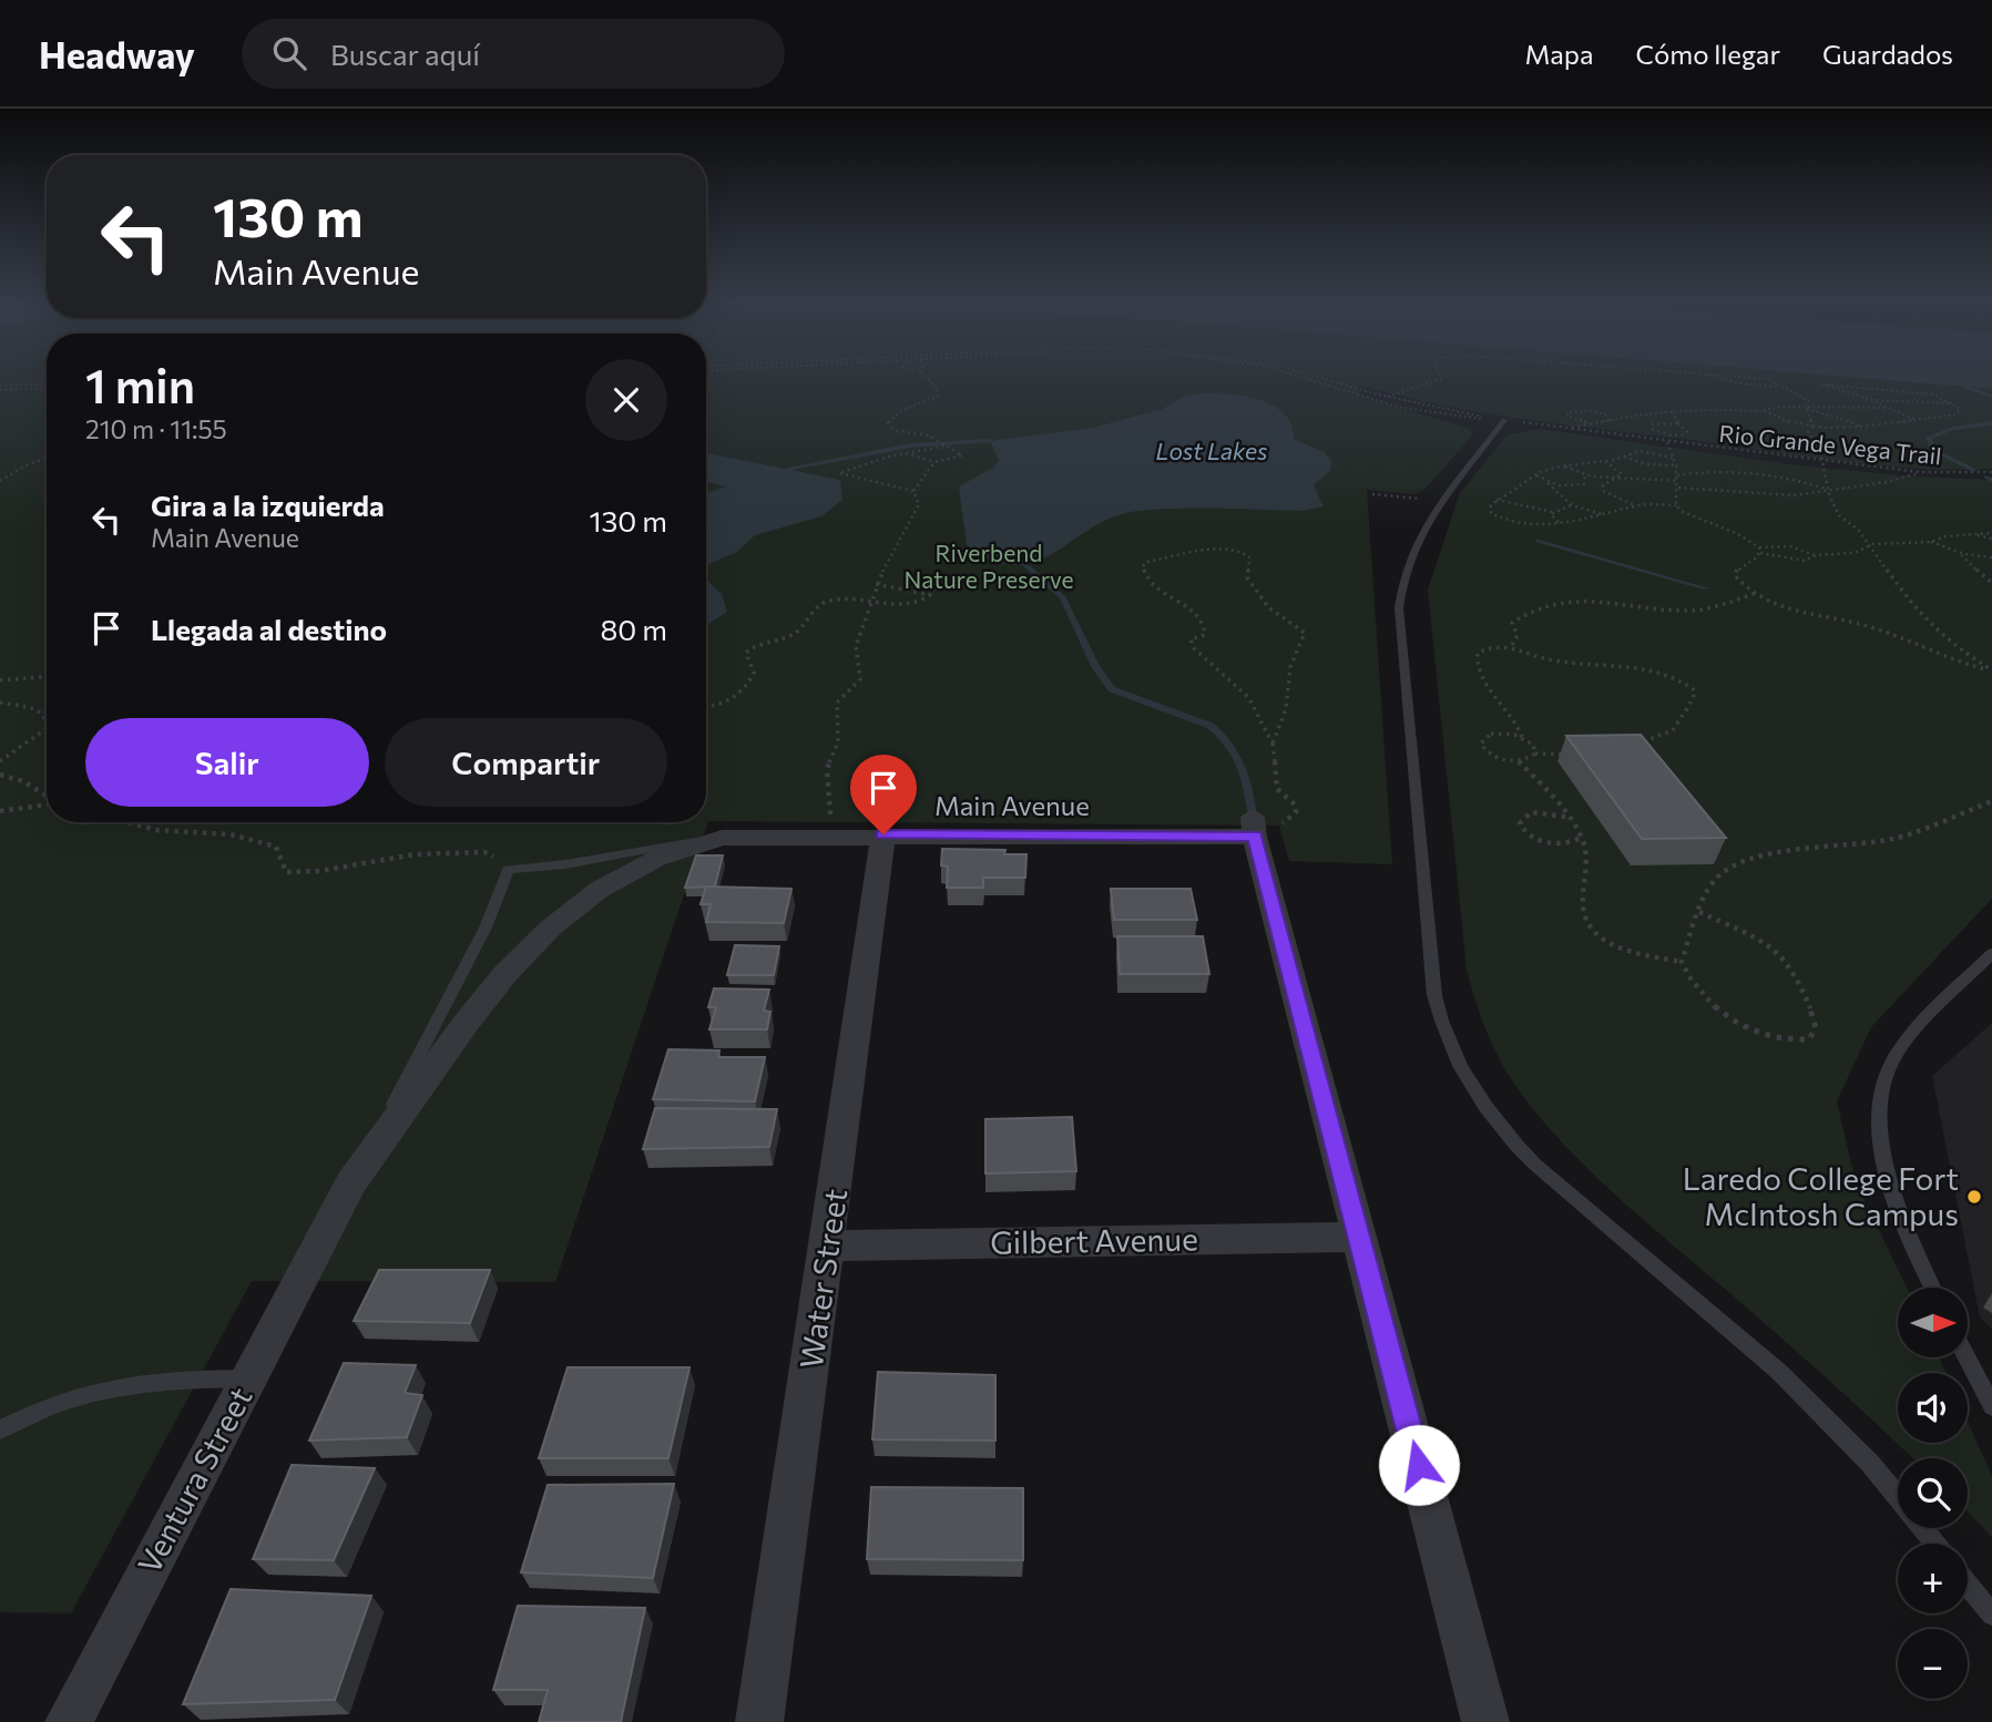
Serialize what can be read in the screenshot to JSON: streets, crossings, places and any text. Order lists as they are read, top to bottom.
{
  "streets": {
    "street": [
      "Main Avenue",
      "Gilbert Avenue",
      "Water Street",
      "Ventura Street"
    ],
    "path": ["Rio Grande Vega Trail"]
  },
  "crossings": [
    ["Main Avenue", "Water Street"],
    ["Main Avenue", "Ventura Street"],
    ["Gilbert Avenue", "Water Street"]
  ],
  "water": ["Lost Lakes"],
  "parks": ["Riverbend Nature Preserve"],
  "places": ["Laredo College Fort McIntosh Campus"],
  "north": "right",
  "page": {
    "header": "Headway",
    "search": "Buscar aquí",
    "nav": ["Mapa", "Cómo llegar", "Guardados"],
    "turn": ["130 m", "Main Avenue"],
    "heading": ["1 min", "210 m · 11:55"],
    "list": [
      {
        "name": "Gira a la izquierda",
        "note": "Main Avenue",
        "value": "130 m"
      },
      {
        "name": "Llegada al destino",
        "value": "80 m"
      }
    ],
    "buttons": ["Salir", "Compartir"],
    "map_buttons": ["+", "−"]
  }
}
